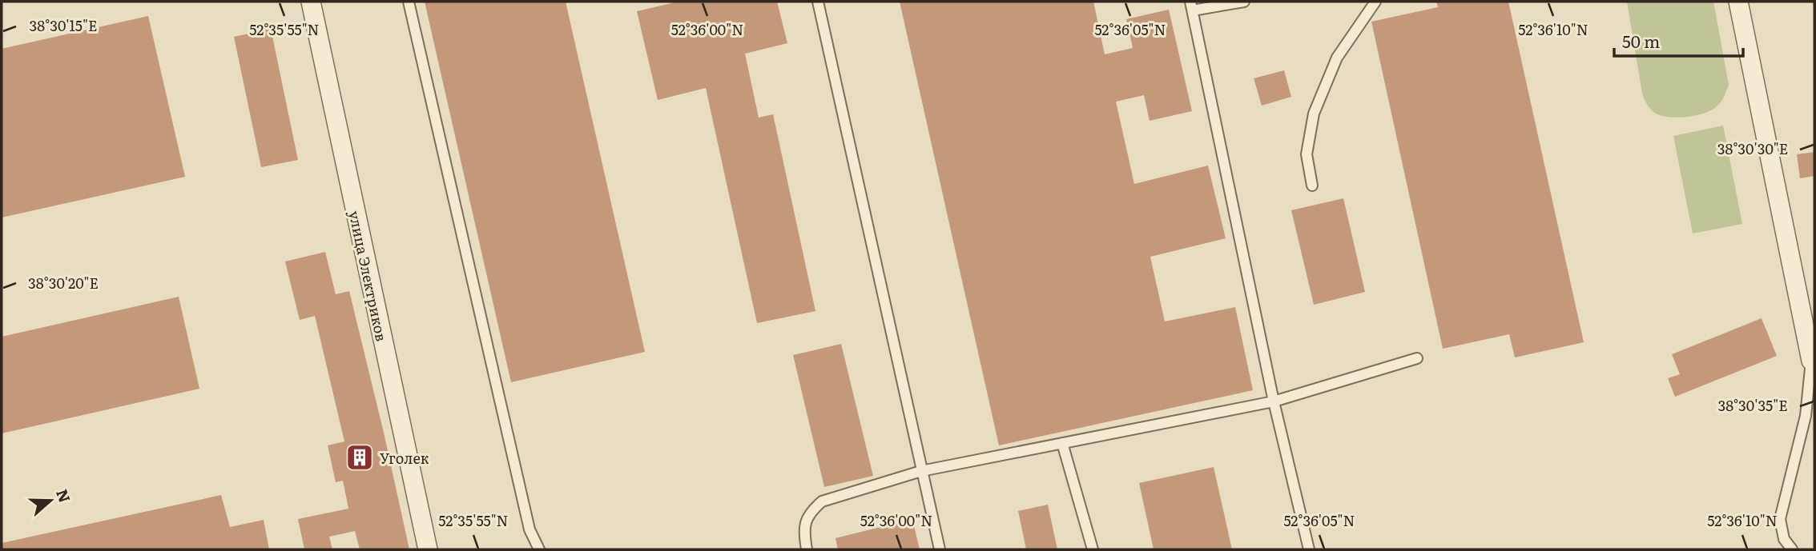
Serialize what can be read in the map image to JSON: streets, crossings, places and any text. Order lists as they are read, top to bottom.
{
  "streets": {
    "street": ["улица Электриков"]
  },
  "places": {
    "building": ["Уголек"]
  },
  "scale_bar": "50 m",
  "north": "right",
  "coordinates": [
    "38°30'15\"E",
    "52°35'55\"N",
    "52°36'10\"N",
    "52°36'00\"N",
    "52°36'05\"N",
    "38°30'30\"E",
    "38°30'20\"E",
    "38°30'35\"E"
  ]
}
